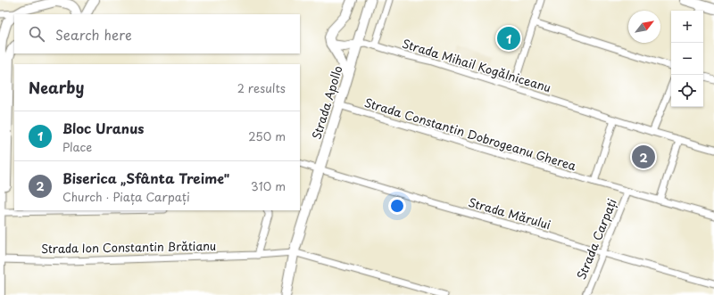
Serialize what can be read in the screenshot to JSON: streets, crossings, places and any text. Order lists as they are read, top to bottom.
{
  "streets": {
    "main road": ["Strada Apollo"],
    "street": [
      "Strada Mihail Kogălniceanu",
      "Strada Constantin Dobrogeanu Gherea",
      "Strada Mărului",
      "Strada Carpați",
      "Strada Ion Constantin Brătianu"
    ]
  },
  "crossings": [
    ["Strada Mihail Kogălniceanu", "Strada Apollo"],
    ["Strada Apollo", "Strada Constantin Dobrogeanu Gherea"],
    ["Strada Apollo", "Strada Mărului"],
    ["Strada Apollo", "Strada Ion Constantin Brătianu"],
    ["Strada Constantin Dobrogeanu Gherea", "Strada Carpați"],
    ["Strada Mărului", "Strada Carpați"]
  ],
  "north": "top right",
  "page": {
    "map_buttons": ["+", "−"],
    "search": "Search here",
    "pins": ["1", "2"],
    "heading": ["Nearby", "2 results"],
    "list": [
      {
        "mark": "1",
        "name": "Bloc Uranus",
        "note": "Place",
        "value": "250 m"
      },
      {
        "mark": "2",
        "name": "Biserica „Sfânta Treime\"",
        "note": "Church · Piața Carpați",
        "value": "310 m"
      }
    ]
  }
}
